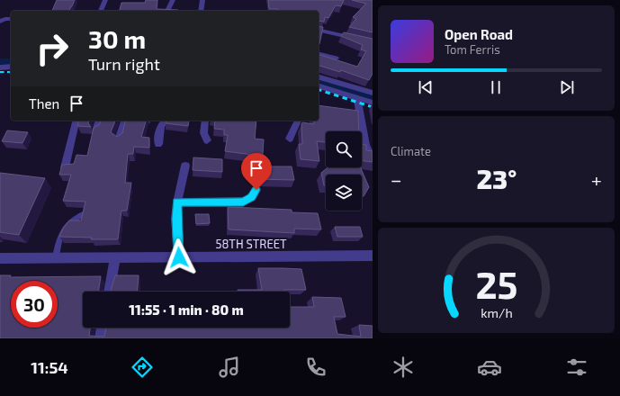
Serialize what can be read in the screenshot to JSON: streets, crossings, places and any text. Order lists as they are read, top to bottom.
{
  "streets": {
    "street": ["58TH STREET"]
  },
  "page": {
    "turn": ["30 m", "Turn right"],
    "song": ["Open Road", "Tom Ferris"],
    "then": "Then",
    "tile": "Climate",
    "heat": ["−", "23°", "+"],
    "limit": "30",
    "trip": "11:55 · 1 min · 80 m",
    "tabs": "11:54",
    "gauge": ["25", "km/h"]
  }
}
